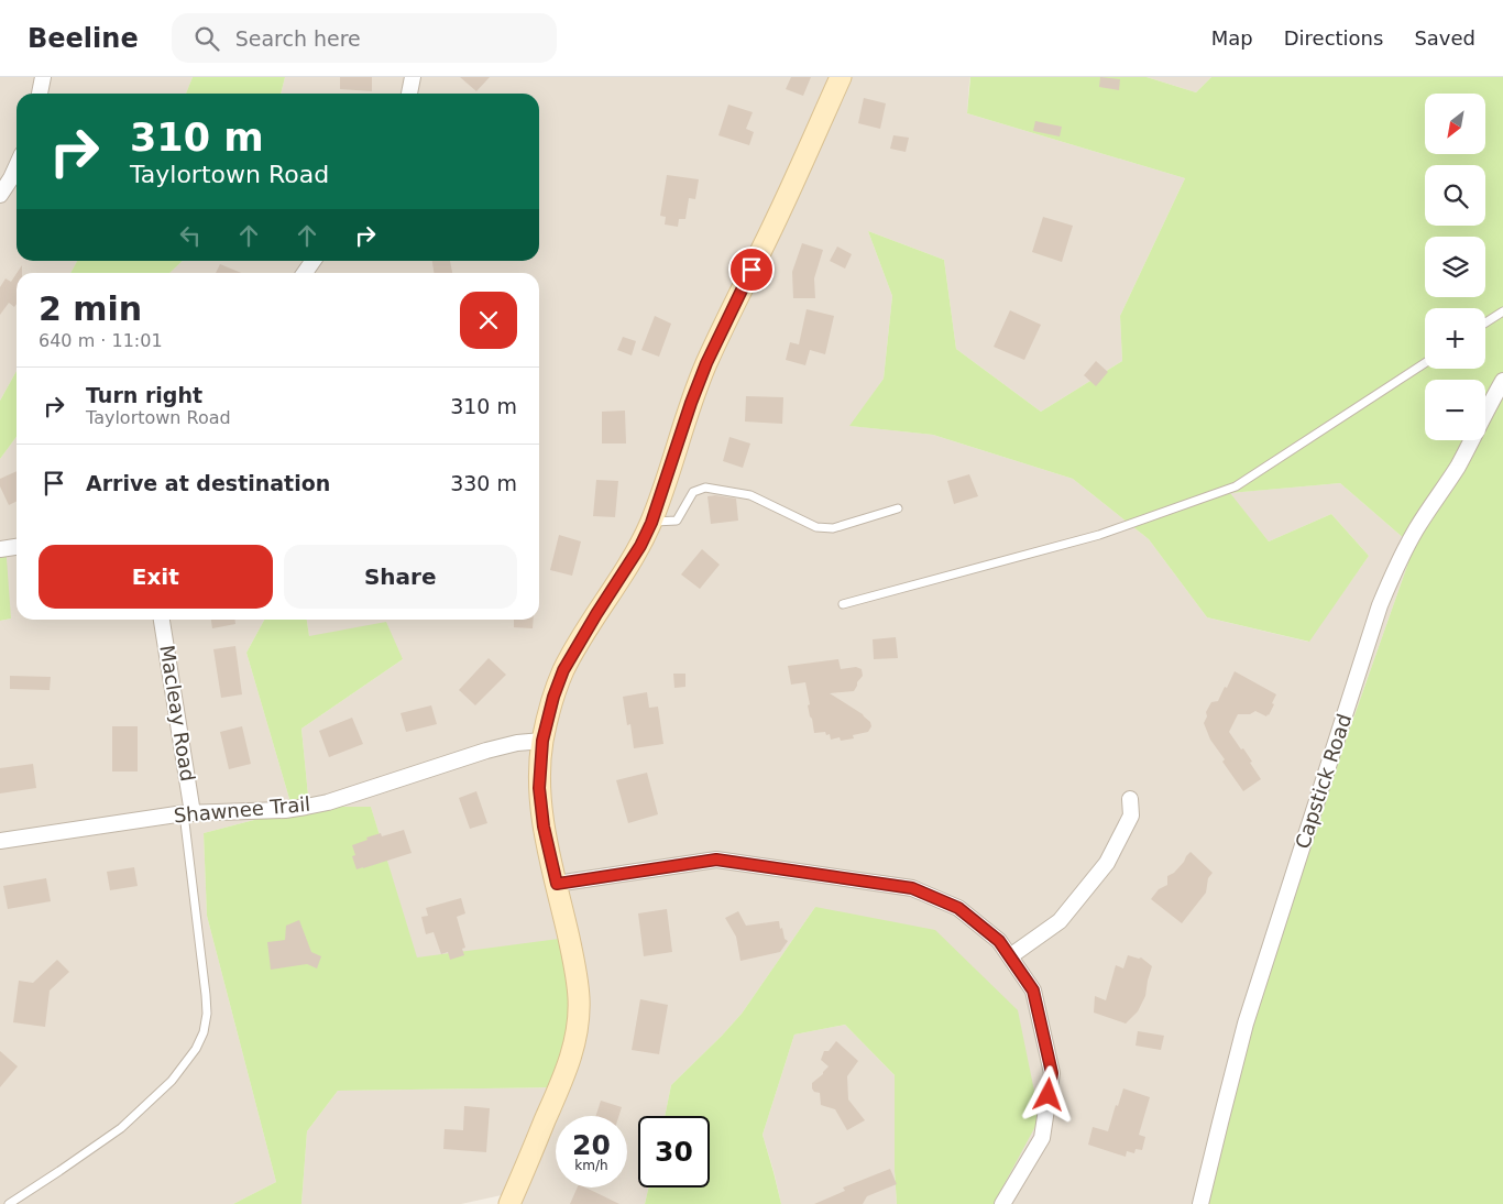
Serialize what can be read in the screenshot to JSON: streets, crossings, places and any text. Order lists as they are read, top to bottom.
{
  "streets": {
    "street": ["Macleay Road", "Capstick Road", "Shawnee Trail"]
  },
  "crossings": [
    ["Macleay Road", "Shawnee Trail"]
  ],
  "north": "bottom left",
  "page": {
    "header": "Beeline",
    "search": "Search here",
    "nav": ["Map", "Directions", "Saved"],
    "map_buttons": ["+", "−"],
    "turn": ["310 m", "Taylortown Road"],
    "heading": ["2 min", "640 m · 11:01"],
    "list": [
      {
        "name": "Turn right",
        "note": "Taylortown Road",
        "value": "310 m"
      },
      {
        "name": "Arrive at destination",
        "value": "330 m"
      }
    ],
    "buttons": ["Exit", "Share"],
    "speed": "20 km/h",
    "limit": "30"
  }
}
